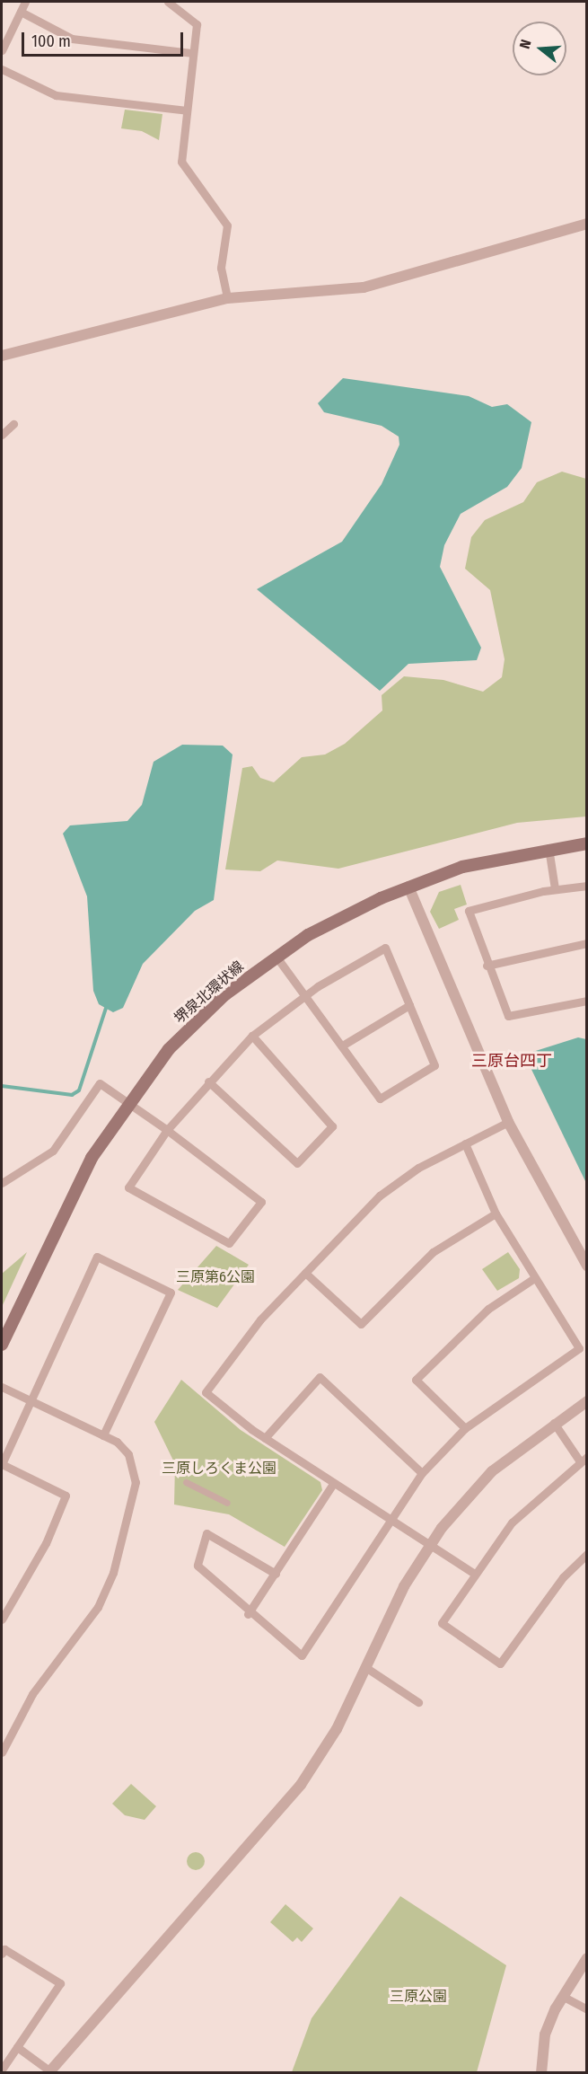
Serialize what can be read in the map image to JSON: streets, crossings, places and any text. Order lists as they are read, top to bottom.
{
  "streets": {
    "main road": ["堺泉北環状線"]
  },
  "districts": ["三原台四丁"],
  "parks": ["三原第6公園", "三原しろくま公園", "三原公園"],
  "scale_bar": "100 m",
  "north": "left"
}
